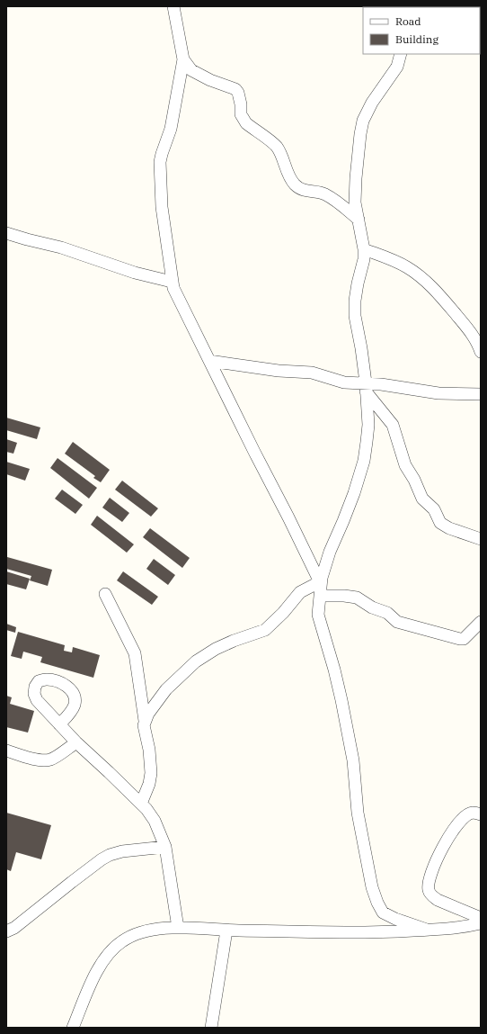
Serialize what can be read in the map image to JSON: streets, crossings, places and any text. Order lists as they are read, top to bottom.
{
  "legend": ["Road", "Building"]
}
